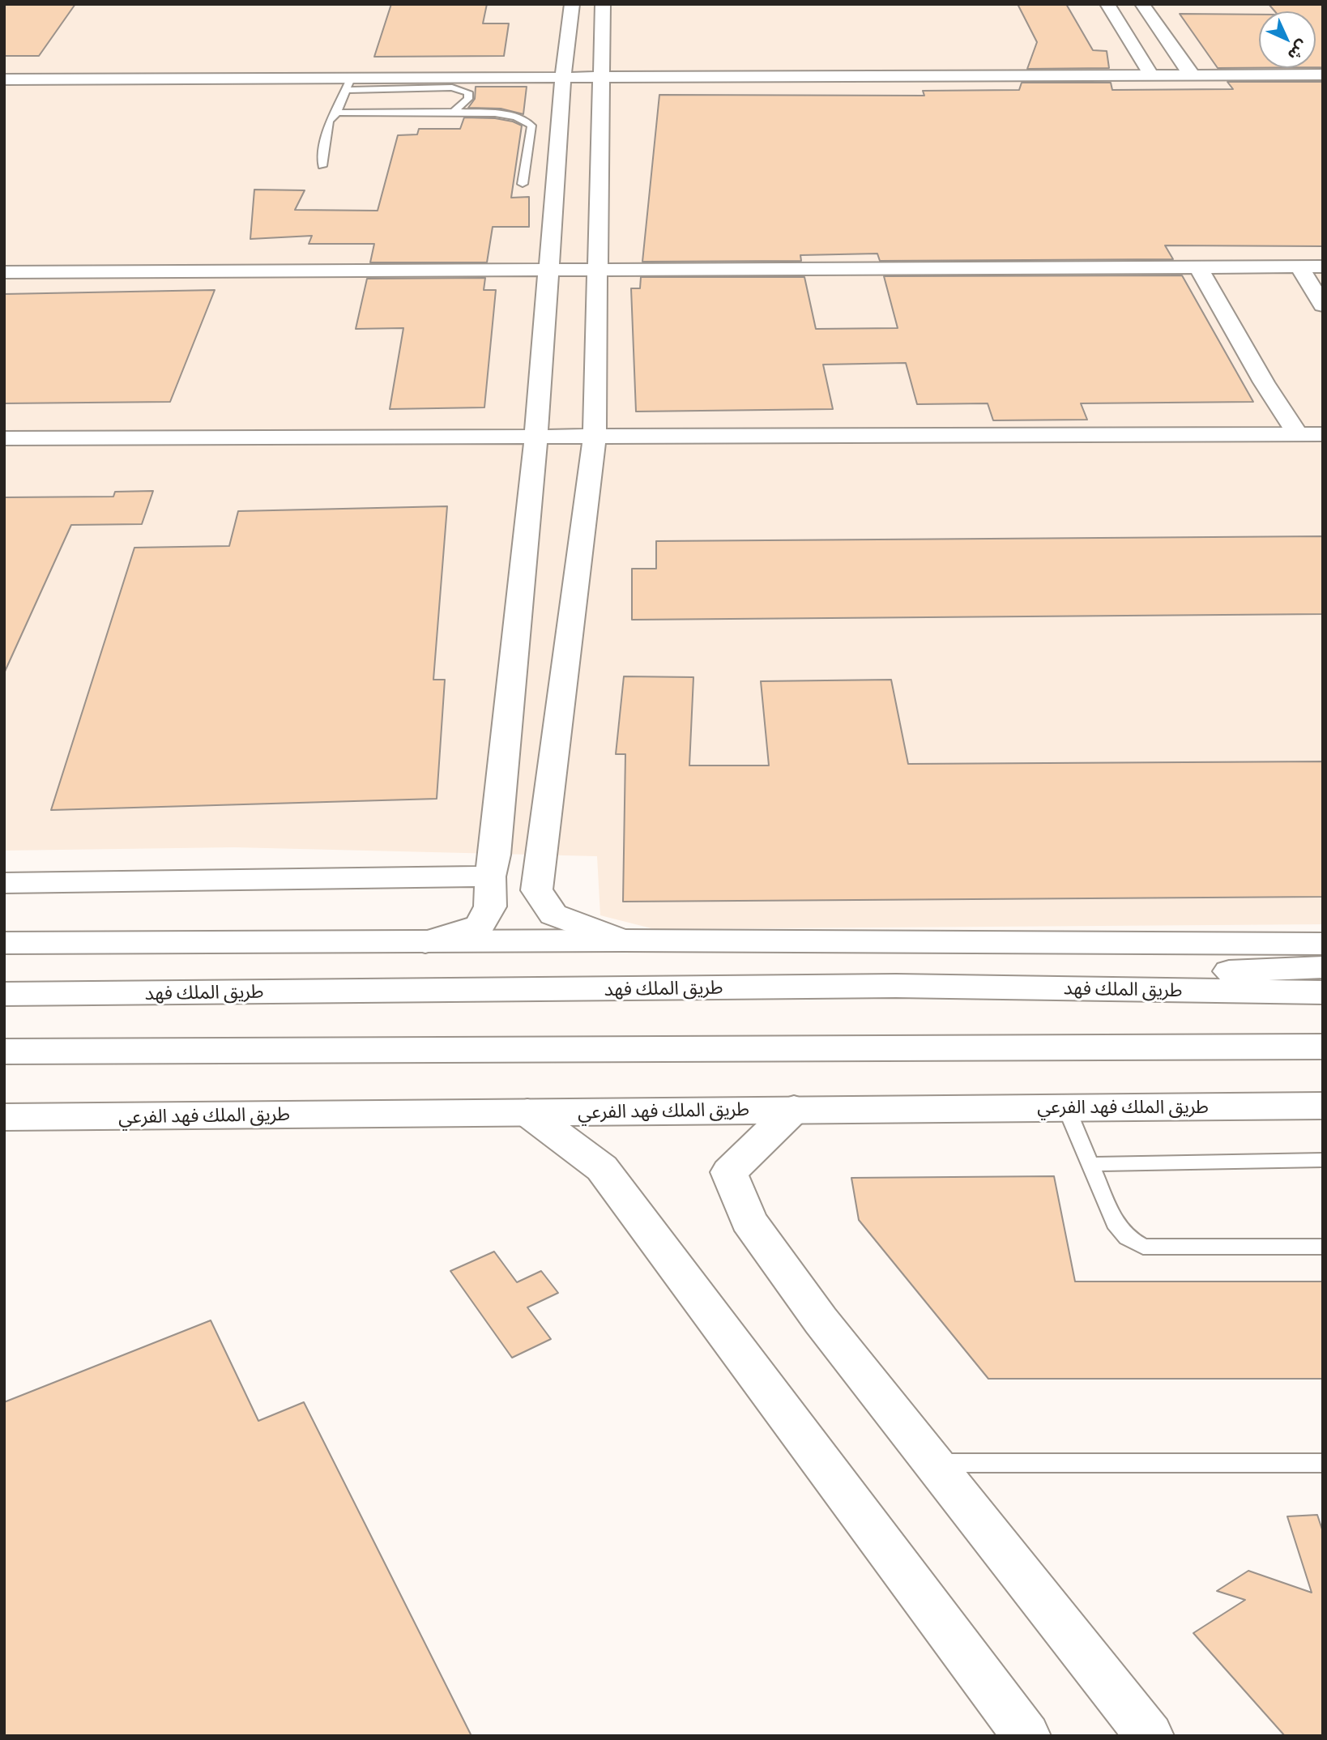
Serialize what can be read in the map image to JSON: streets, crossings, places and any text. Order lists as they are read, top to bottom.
{
  "streets": {
    "main road": ["طريق الملك فهد", "طريق الملك فهد الفرعي"]
  },
  "north": "bottom right"
}
